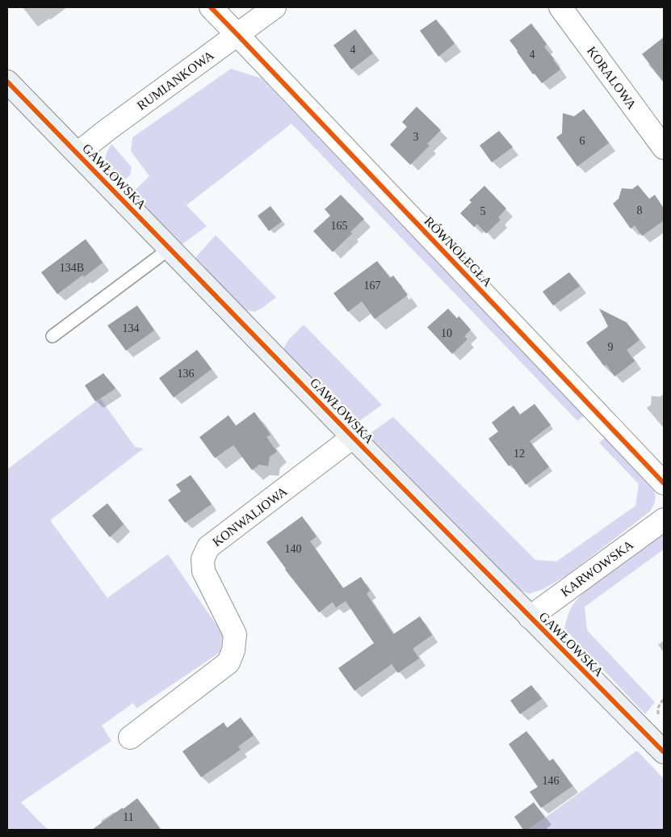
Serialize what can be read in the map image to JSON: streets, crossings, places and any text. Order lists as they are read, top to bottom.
{
  "streets": {
    "street": [
      "KORALOWA",
      "RUMIANKOWA",
      "GAWŁOWSKA",
      "RÓWNOLEGŁA",
      "KONWALIOWA",
      "KARWOWSKA"
    ]
  },
  "crossings": [
    ["RUMIANKOWA", "GAWŁOWSKA"],
    ["RUMIANKOWA", "RÓWNOLEGŁA"],
    ["GAWŁOWSKA", "KONWALIOWA"],
    ["GAWŁOWSKA", "KARWOWSKA"]
  ],
  "house_numbers": [
    "4",
    "4",
    "3",
    "6",
    "8",
    "5",
    "165",
    "134B",
    "167",
    "134",
    "10",
    "9",
    "136",
    "12",
    "140",
    "146",
    "11"
  ]
}
